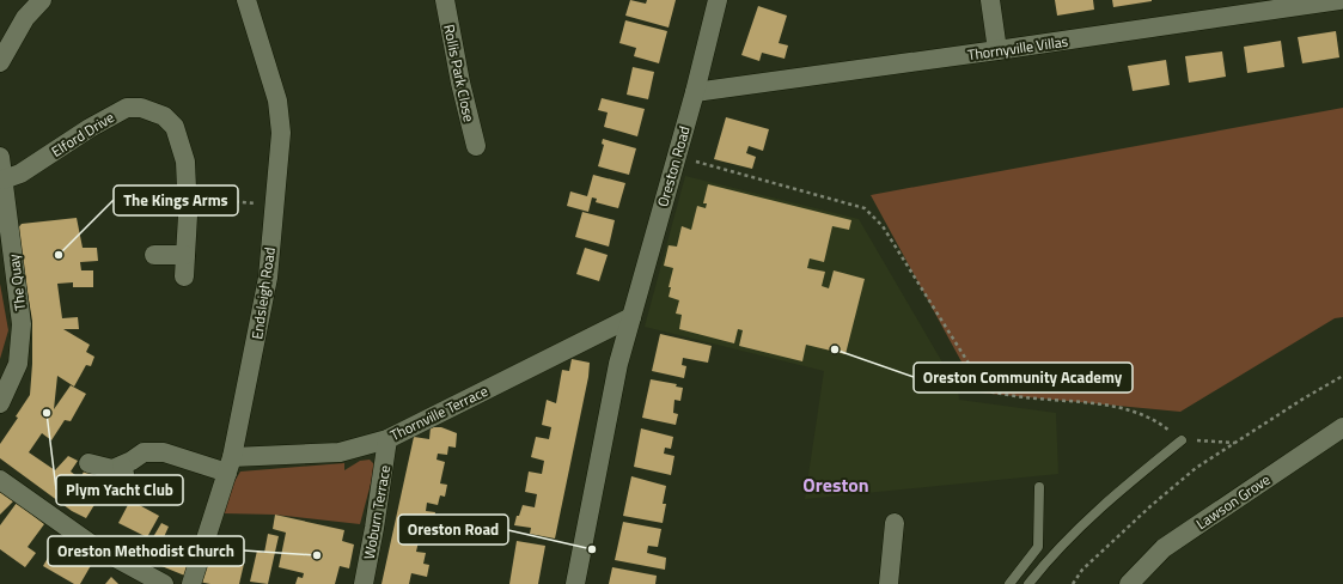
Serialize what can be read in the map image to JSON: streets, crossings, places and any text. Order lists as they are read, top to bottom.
{
  "streets": {
    "street": [
      "Thornyville Villas",
      "Rollis Park Close",
      "Elford Drive",
      "Oreston Road",
      "The Quay",
      "Endsleigh Road",
      "Thornville Terrace",
      "Lawson Grove",
      "Woburn Terrace"
    ]
  },
  "crossings": [
    ["Thornyville Villas", "Oreston Road"],
    ["Elford Drive", "The Quay"],
    ["Oreston Road", "Thornville Terrace"],
    ["Endsleigh Road", "Thornville Terrace"],
    ["Thornville Terrace", "Woburn Terrace"]
  ],
  "districts": ["Oreston"],
  "places": [
    "The Kings Arms",
    "Oreston Community Academy",
    "Plym Yacht Club",
    "Oreston Road",
    "Oreston Methodist Church"
  ]
}
